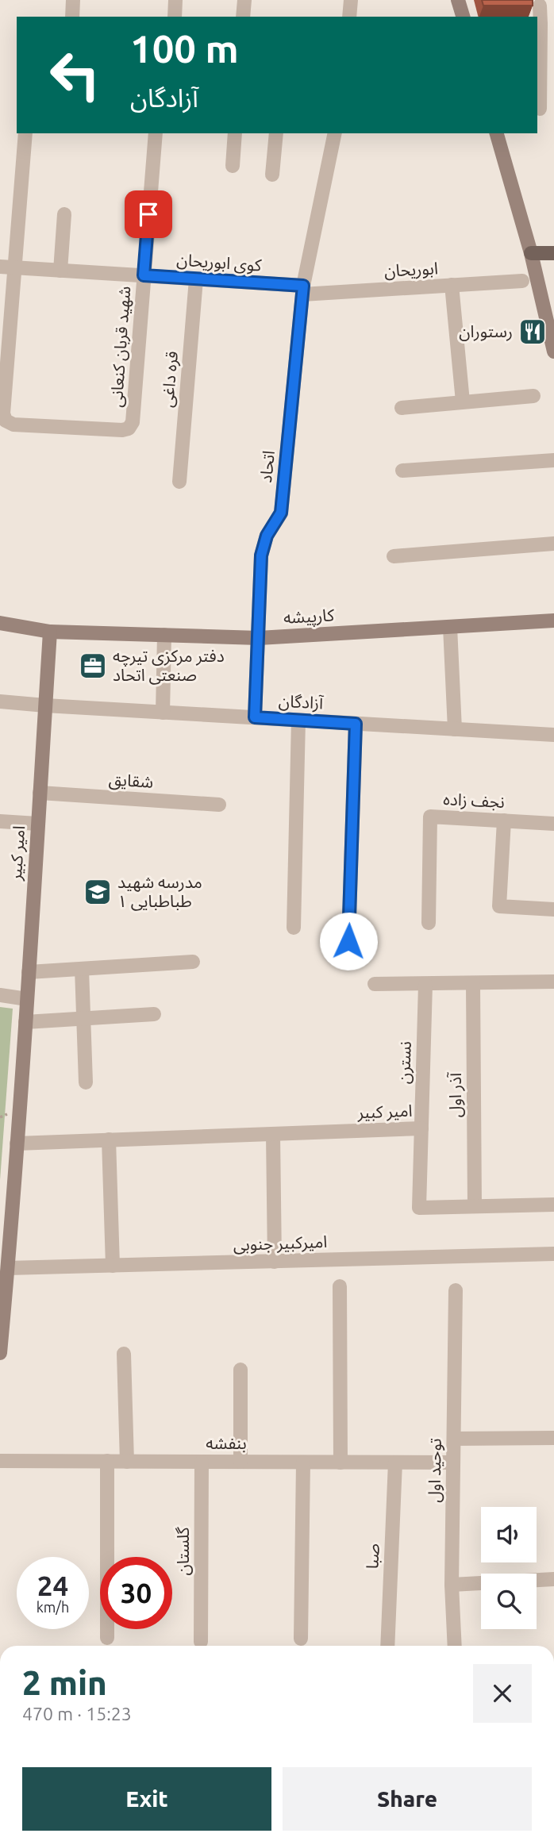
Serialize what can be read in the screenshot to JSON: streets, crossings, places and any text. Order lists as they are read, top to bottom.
{
  "streets": {
    "main road": ["کارپیشه", "امیر کبیر"],
    "street": [
      "کوی ابوریحان",
      "ابوریحان",
      "شهید قربان کنعانی",
      "قره داغی",
      "اتحاد",
      "آزادگان",
      "شقایق",
      "نجف زاده",
      "نسترن",
      "آذر اول",
      "امیرکبیر جنوبی",
      "بنفشه",
      "توحید اول",
      "گلستان",
      "صبا"
    ]
  },
  "crossings": [
    ["کوی ابوریحان", "ابوریحان"],
    ["کوی ابوریحان", "شهید قربان کنعانی"],
    ["کوی ابوریحان", "قره داغی"],
    ["کوی ابوریحان", "اتحاد"],
    ["ابوریحان", "اتحاد"],
    ["اتحاد", "کارپیشه"],
    ["اتحاد", "آزادگان"],
    ["کارپیشه", "امیر کبیر"],
    ["آزادگان", "امیر کبیر"],
    ["شقایق", "امیر کبیر"],
    ["امیر کبیر", "نسترن"],
    ["امیر کبیر", "امیرکبیر جنوبی"],
    ["نسترن", "آذر اول"],
    ["بنفشه", "توحید اول"],
    ["بنفشه", "گلستان"],
    ["بنفشه", "صبا"]
  ],
  "places": {
    "restaurant": ["رستوران"],
    "office": ["دفتر مرکزی تیرچه صنعتی اتحاد"],
    "school or university": ["مدرسه شهید طباطبایی ۱"]
  },
  "page": {
    "turn": ["100 m", "آزادگان"],
    "speed": "24 km/h",
    "limit": "30",
    "heading": ["2 min", "470 m · 15:23"],
    "buttons": ["Exit", "Share"]
  }
}
